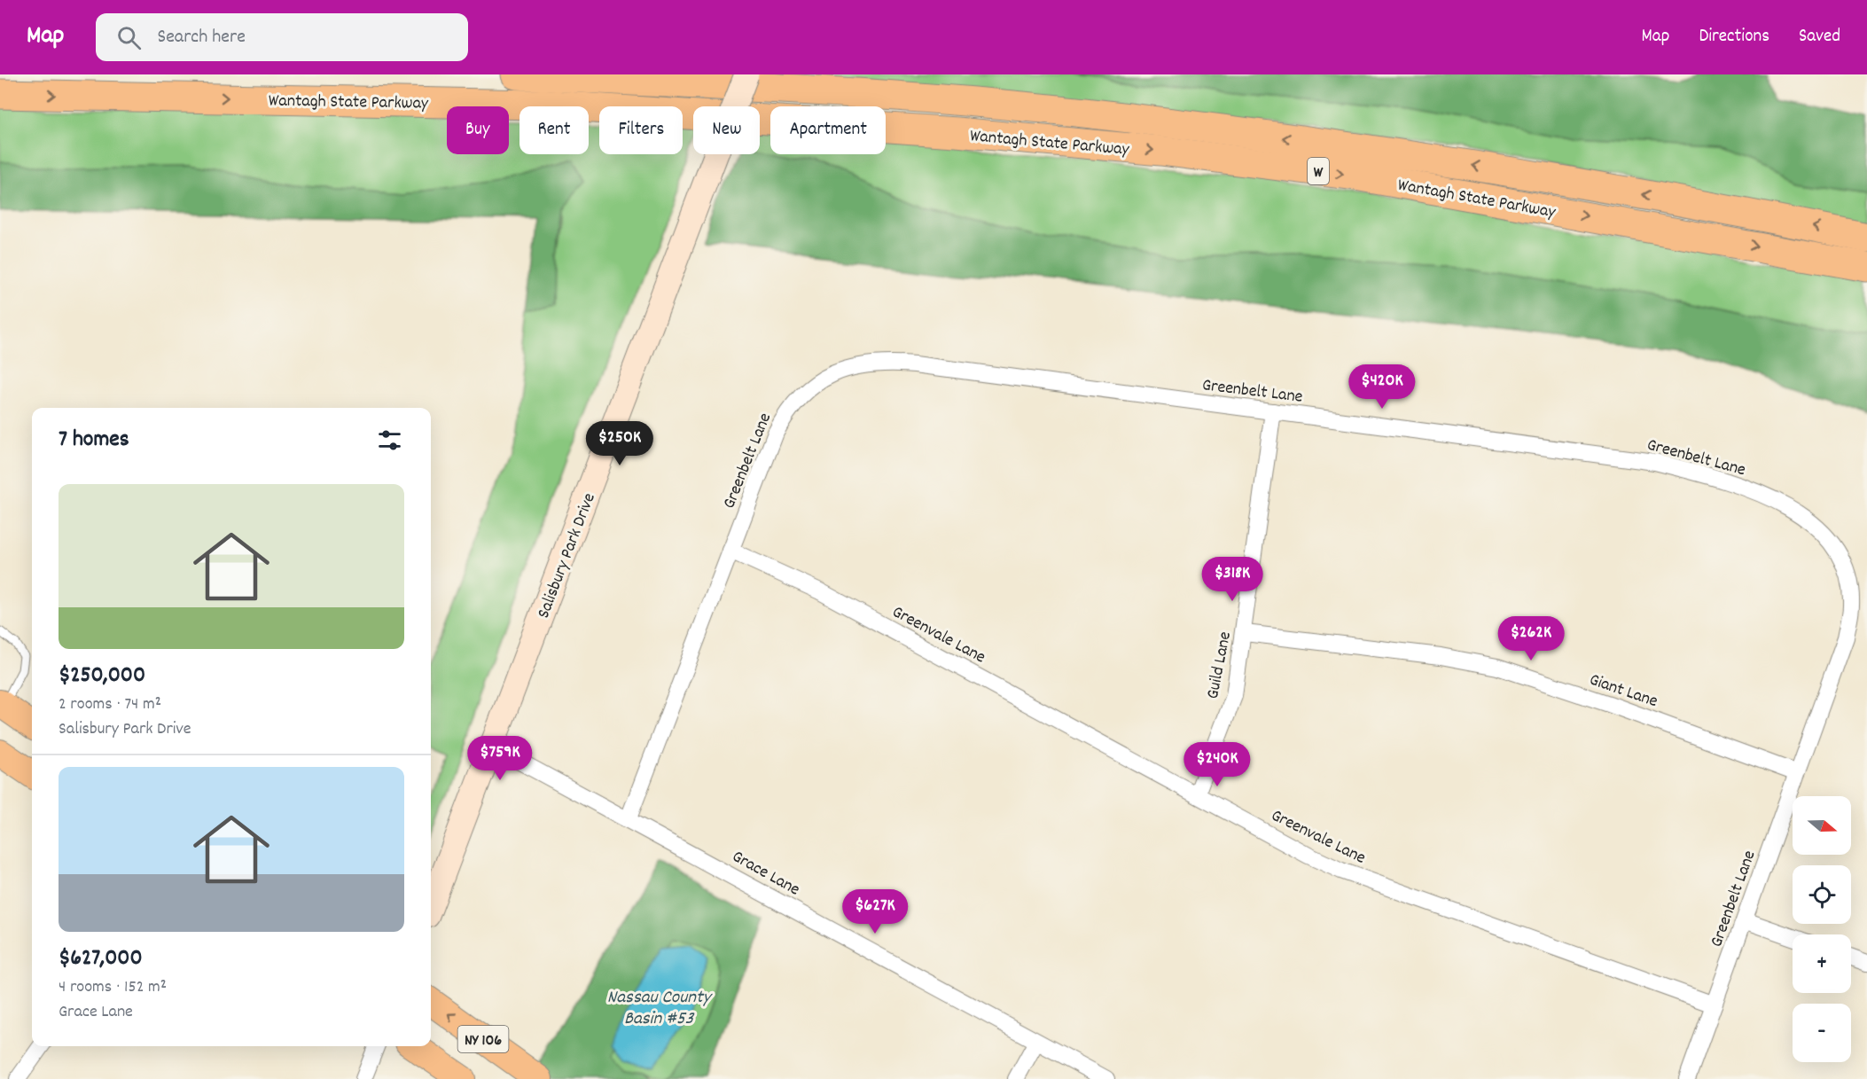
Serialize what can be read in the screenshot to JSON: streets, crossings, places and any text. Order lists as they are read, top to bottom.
{
  "streets": {
    "highway": ["Wantagh State Parkway", "W"],
    "main road": ["Salisbury Park Drive", "NY 106"],
    "street": [
      "Greenbelt Lane",
      "Greenvale Lane",
      "Guild Lane",
      "Giant Lane",
      "Grace Lane"
    ]
  },
  "crossings": [
    ["Greenbelt Lane", "Greenvale Lane"],
    ["Greenbelt Lane", "Guild Lane"],
    ["Greenbelt Lane", "Giant Lane"],
    ["Greenbelt Lane", "Grace Lane"],
    ["Salisbury Park Drive", "Grace Lane"],
    ["Greenvale Lane", "Guild Lane"],
    ["Guild Lane", "Giant Lane"]
  ],
  "water": ["Nassau County Basin #53"],
  "north": "right",
  "page": {
    "header": "Map",
    "search": "Search here",
    "nav": ["Map", "Directions", "Saved"],
    "chip": [
      "Buy",
      "Rent",
      "Filters",
      "New",
      "Apartment"
    ],
    "price": [
      "$420K",
      "$250K",
      "$318K",
      "$262K",
      "$759K",
      "$240K",
      "$627K"
    ],
    "heading": "7 homes",
    "list": [
      {
        "name": "$250,000",
        "note": "2 rooms · 74 m² · Salisbury Park Drive"
      },
      {
        "name": "$627,000",
        "note": "4 rooms · 152 m² · Grace Lane"
      }
    ],
    "map_buttons": ["+", "−"]
  }
}
